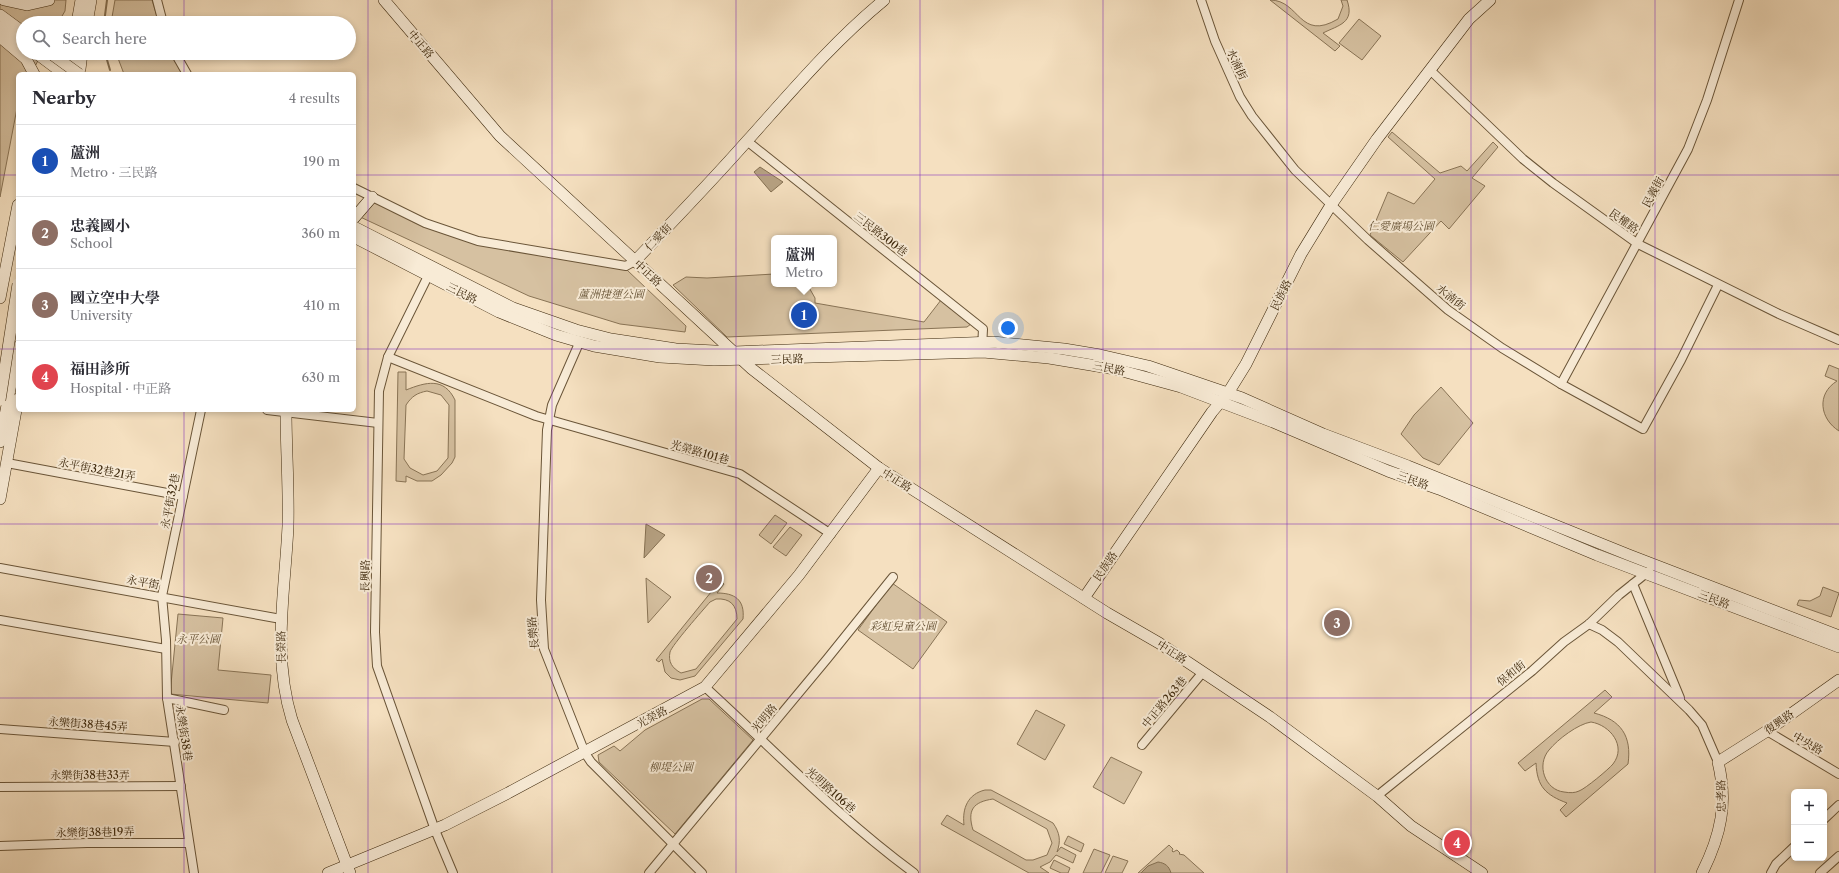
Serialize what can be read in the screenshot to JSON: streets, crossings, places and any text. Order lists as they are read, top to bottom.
{
  "streets": {
    "street": [
      "中正路",
      "水湳街",
      "民義街",
      "民權路",
      "三民路300巷",
      "仁愛街",
      "三民路",
      "民族路",
      "光榮路101巷",
      "永平街32巷21弄",
      "永平街32巷",
      "長興路",
      "永平街",
      "長樂路",
      "長榮路",
      "保和街",
      "中正路263巷",
      "光榮路",
      "光明路",
      "復興路",
      "永樂街38巷45弄",
      "永樂街38巷",
      "中央路",
      "永樂街38巷33弄",
      "光明路106巷",
      "忠孝路",
      "永樂街38巷19弄"
    ]
  },
  "crossings": [
    ["中正路", "仁愛街"],
    ["中正路", "三民路"],
    ["中正路", "民族路"],
    ["中正路", "保和街"],
    ["中正路", "中正路263巷"],
    ["中正路", "光榮路"],
    ["水湳街", "民義街"],
    ["水湳街", "民權路"],
    ["水湳街", "民族路"],
    ["民義街", "民權路"],
    ["民權路", "民族路"],
    ["三民路300巷", "仁愛街"],
    ["三民路300巷", "三民路"],
    ["三民路", "民族路"],
    ["三民路", "長興路"],
    ["三民路", "長樂路"],
    ["三民路", "保和街"],
    ["光榮路101巷", "長興路"],
    ["光榮路101巷", "長樂路"],
    ["光榮路101巷", "光榮路"],
    ["永平街32巷21弄", "永平街32巷"],
    ["永平街32巷", "永平街"],
    ["永平街32巷", "永樂街38巷"],
    ["長興路", "光榮路"],
    ["永平街", "長榮路"],
    ["永平街", "永樂街38巷"],
    ["長樂路", "光榮路"],
    ["長樂路", "光明路"],
    ["長榮路", "光榮路"],
    ["保和街", "忠孝路"],
    ["光榮路", "光明路106巷"],
    ["光明路", "光明路106巷"],
    ["復興路", "中央路"],
    ["復興路", "忠孝路"],
    ["永樂街38巷45弄", "永樂街38巷"],
    ["永樂街38巷", "永樂街38巷33弄"],
    ["永樂街38巷", "永樂街38巷19弄"]
  ],
  "parks": [
    "仁愛廣場公園",
    "蘆洲捷運公園",
    "彩虹兒童公園",
    "永平公園",
    "柳堤公園"
  ],
  "page": {
    "search": "Search here",
    "heading": ["Nearby", "4 results"],
    "list": [
      {
        "mark": "1",
        "name": "蘆洲",
        "note": "Metro · 三民路",
        "value": "190 m"
      },
      {
        "mark": "2",
        "name": "忠義國小",
        "note": "School",
        "value": "360 m"
      },
      {
        "mark": "3",
        "name": "國立空中大學",
        "note": "University",
        "value": "410 m"
      },
      {
        "mark": "4",
        "name": "福田診所",
        "note": "Hospital · 中正路",
        "value": "630 m"
      }
    ],
    "popup": ["蘆洲", "Metro"],
    "pins": [
      "1",
      "2",
      "3",
      "4"
    ],
    "map_buttons": ["+", "−"]
  }
}
